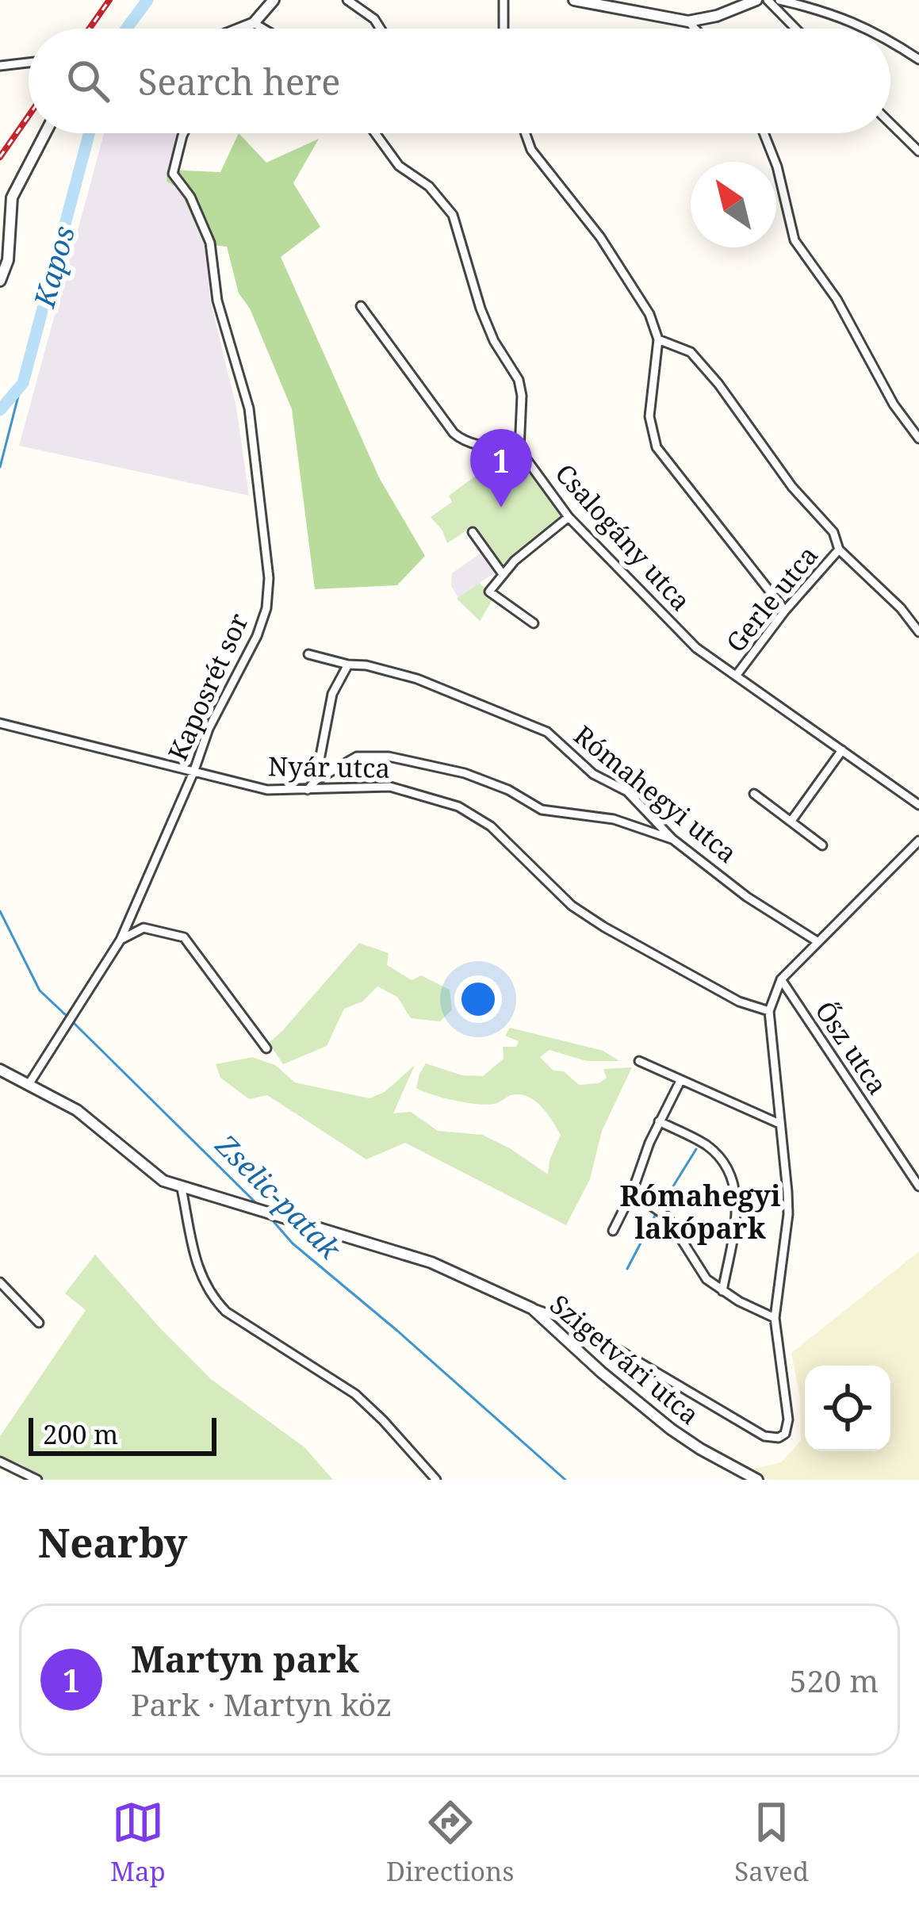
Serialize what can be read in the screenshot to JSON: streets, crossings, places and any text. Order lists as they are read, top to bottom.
{
  "streets": {
    "street": [
      "Csalogány utca",
      "Gerle utca",
      "Kaposrét sor",
      "Nyár utca",
      "Rómahegyi utca",
      "Ősz utca",
      "Szigetvári utca"
    ]
  },
  "crossings": [
    ["Csalogány utca", "Gerle utca"],
    ["Kaposrét sor", "Nyár utca"],
    ["Kaposrét sor", "Szigetvári utca"]
  ],
  "districts": ["Rómahegyi lakópark"],
  "water": ["Kapos", "Zselic-patak"],
  "scale_bar": "200 m",
  "north": "top left",
  "page": {
    "search": "Search here",
    "pins": "1",
    "scale": "200 m",
    "heading": "Nearby",
    "list": [
      {
        "mark": "1",
        "name": "Martyn park",
        "note": "Park · Martyn köz",
        "value": "520 m"
      }
    ],
    "nav": ["Map", "Directions", "Saved"]
  }
}
